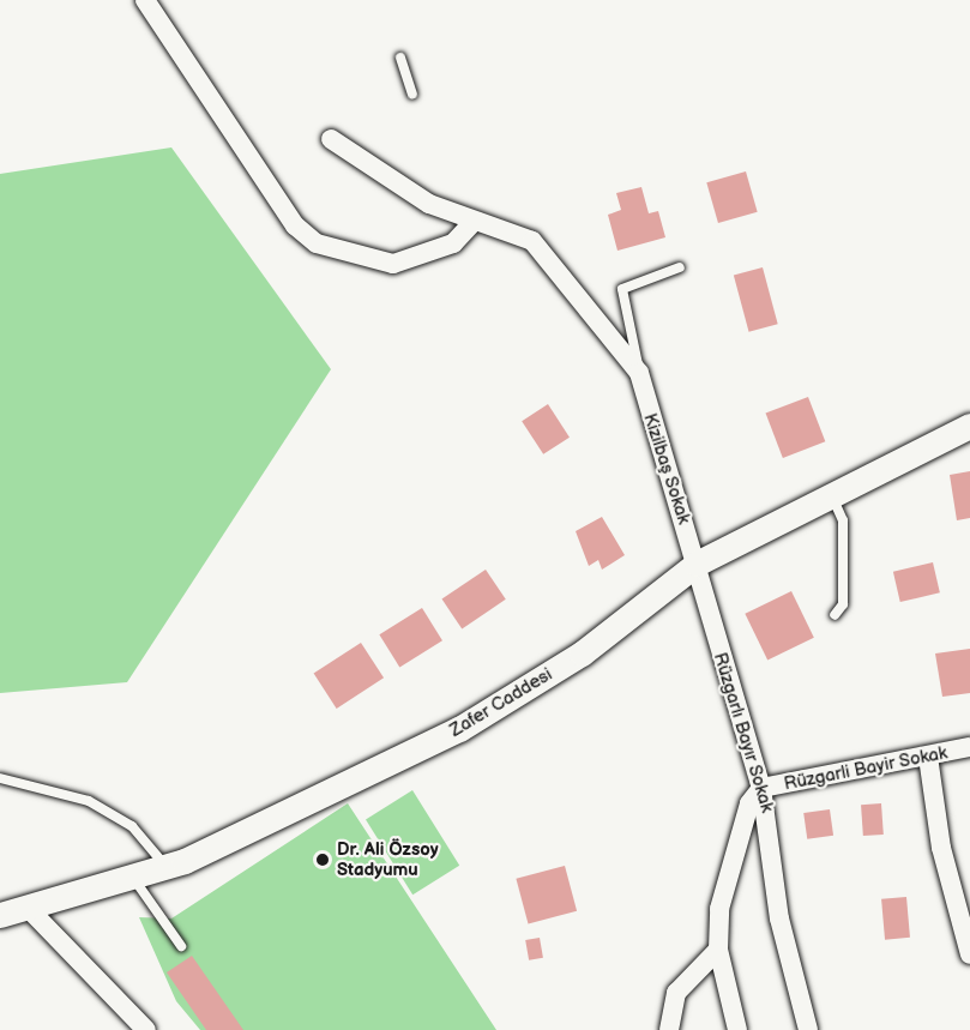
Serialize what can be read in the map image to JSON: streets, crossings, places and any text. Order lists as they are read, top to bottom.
{
  "streets": {
    "street": [
      "Kizilbaş Sokak",
      "Zafer Caddesi",
      "Rüzgarlı Bayır Sokak",
      "Rüzgarli Bayir Sokak"
    ]
  },
  "crossings": [
    ["Kizilbaş Sokak", "Zafer Caddesi"],
    ["Kizilbaş Sokak", "Rüzgarlı Bayır Sokak"],
    ["Zafer Caddesi", "Rüzgarlı Bayır Sokak"],
    ["Rüzgarlı Bayır Sokak", "Rüzgarli Bayir Sokak"]
  ],
  "places": ["Dr. Ali Özsoy Stadyumu"]
}
